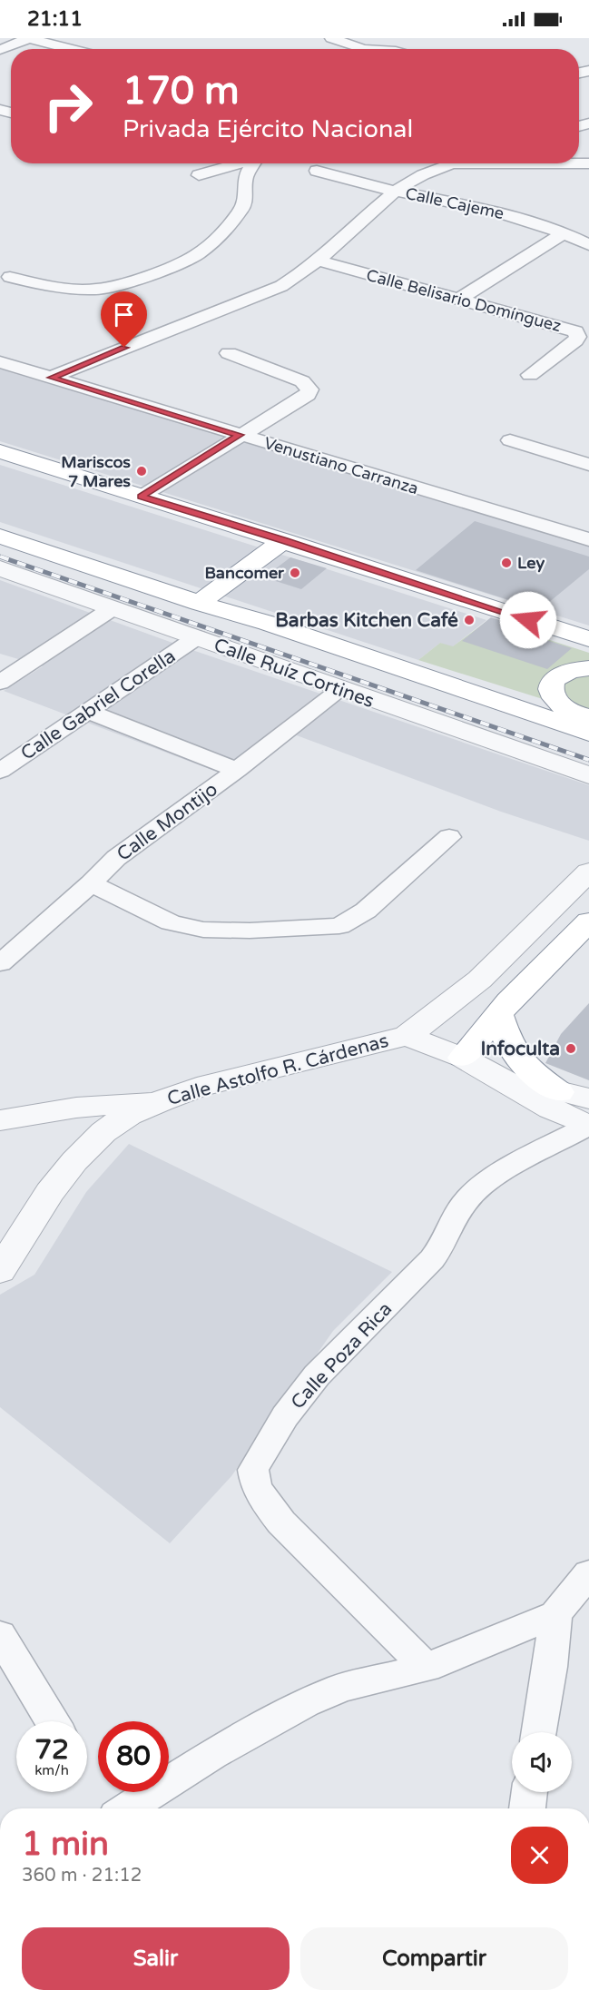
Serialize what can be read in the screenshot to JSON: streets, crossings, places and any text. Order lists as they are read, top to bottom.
{
  "streets": {
    "street": [
      "Calle Cajeme",
      "Calle Belisario Domínguez",
      "Venustiano Carranza",
      "Calle Ruíz Cortines",
      "Calle Gabriel Corella",
      "Calle Montijo",
      "Calle Astolfo R. Cárdenas",
      "Calle Poza Rica"
    ]
  },
  "crossings": [
    ["Calle Ruíz Cortines", "Calle Gabriel Corella"],
    ["Calle Ruíz Cortines", "Calle Montijo"],
    ["Calle Astolfo R. Cárdenas", "Calle Poza Rica"]
  ],
  "places": [
    "Mariscos 7 Mares",
    "Ley",
    "Bancomer",
    "Barbas Kitchen Café",
    "Infoculta"
  ],
  "page": {
    "status": "21:11",
    "turn": ["170 m", "Privada Ejército Nacional"],
    "speed": "72 km/h",
    "limit": "80",
    "heading": ["1 min", "360 m · 21:12"],
    "buttons": ["Salir", "Compartir"]
  }
}
